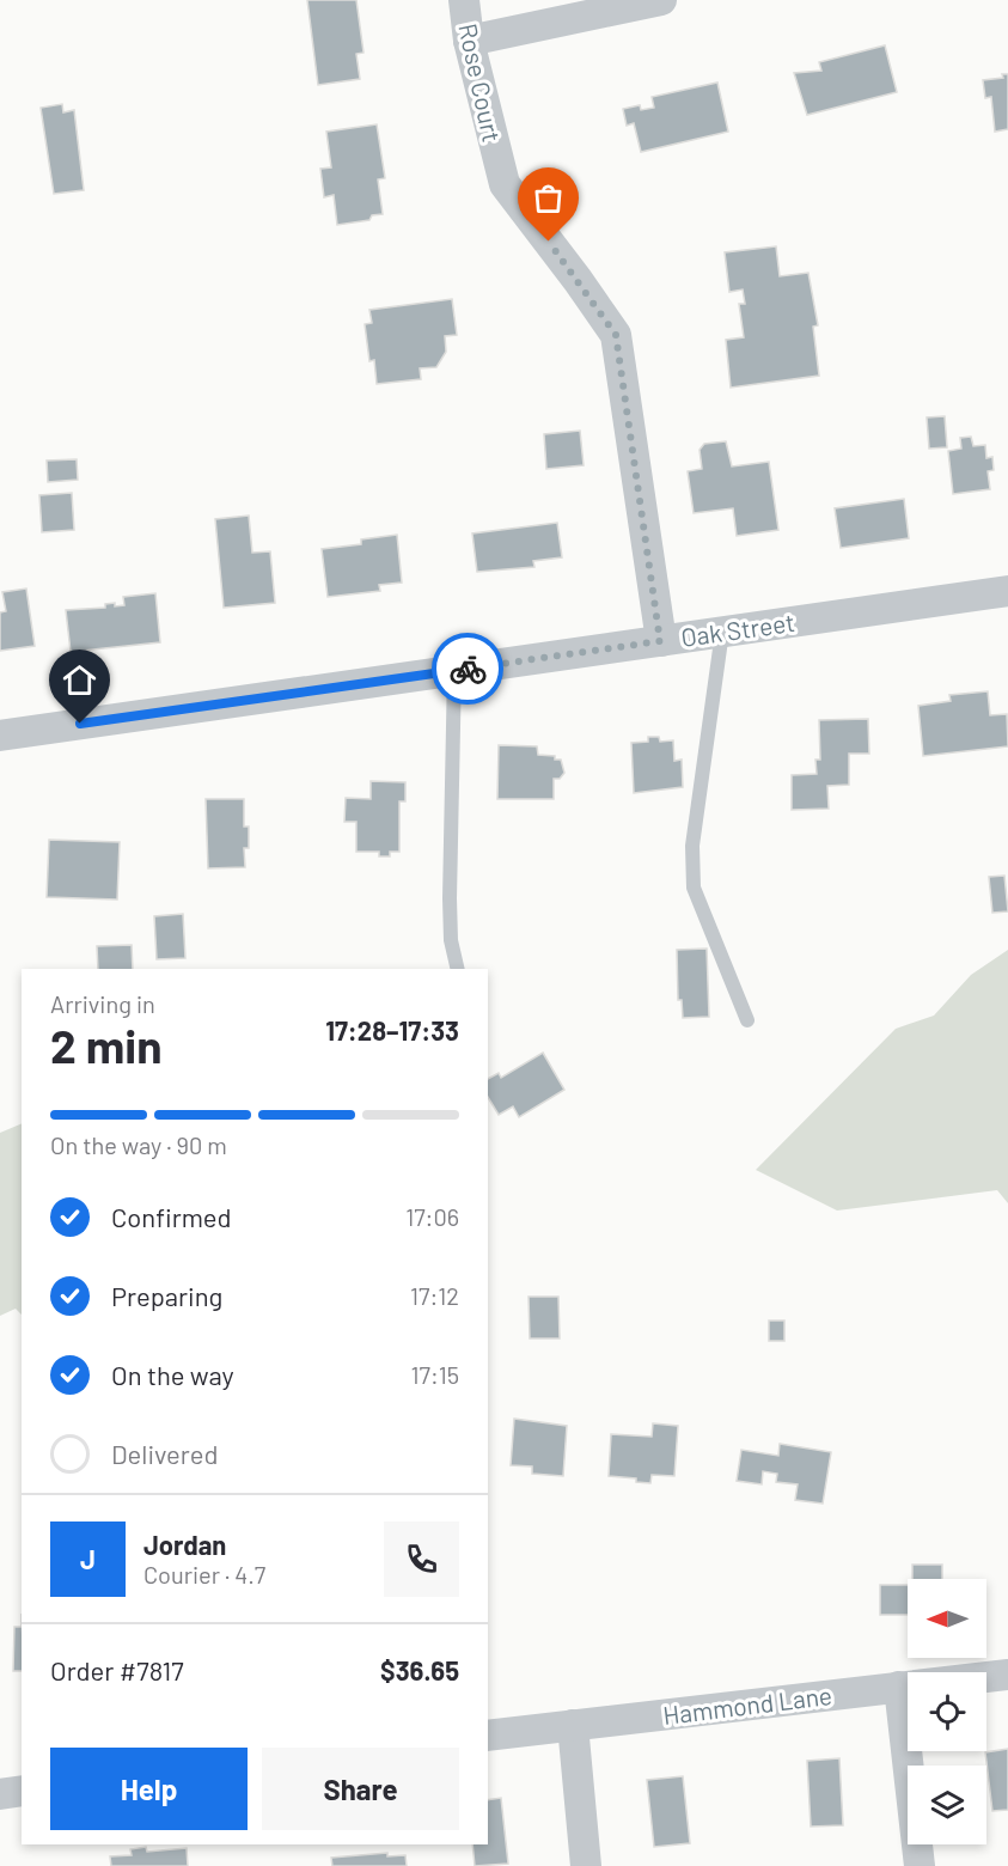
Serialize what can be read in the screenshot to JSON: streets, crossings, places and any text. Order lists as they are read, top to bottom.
{
  "streets": {
    "street": ["Rose Court", "Oak Street", "Hammond Lane"]
  },
  "crossings": [
    ["Rose Court", "Oak Street"]
  ],
  "north": "left",
  "page": {
    "heading": ["2 min", "Arriving in", "17:28–17:33"],
    "panel": [
      "Jordan",
      "Courier · 4.7",
      "Order #7817",
      "$36.65"
    ],
    "bar": "On the way · 90 m",
    "list": [
      ["Confirmed", "17:06"],
      ["Preparing", "17:12"],
      ["On the way", "17:15"],
      "Delivered"
    ],
    "round": "J",
    "buttons": ["Help", "Share"]
  }
}
